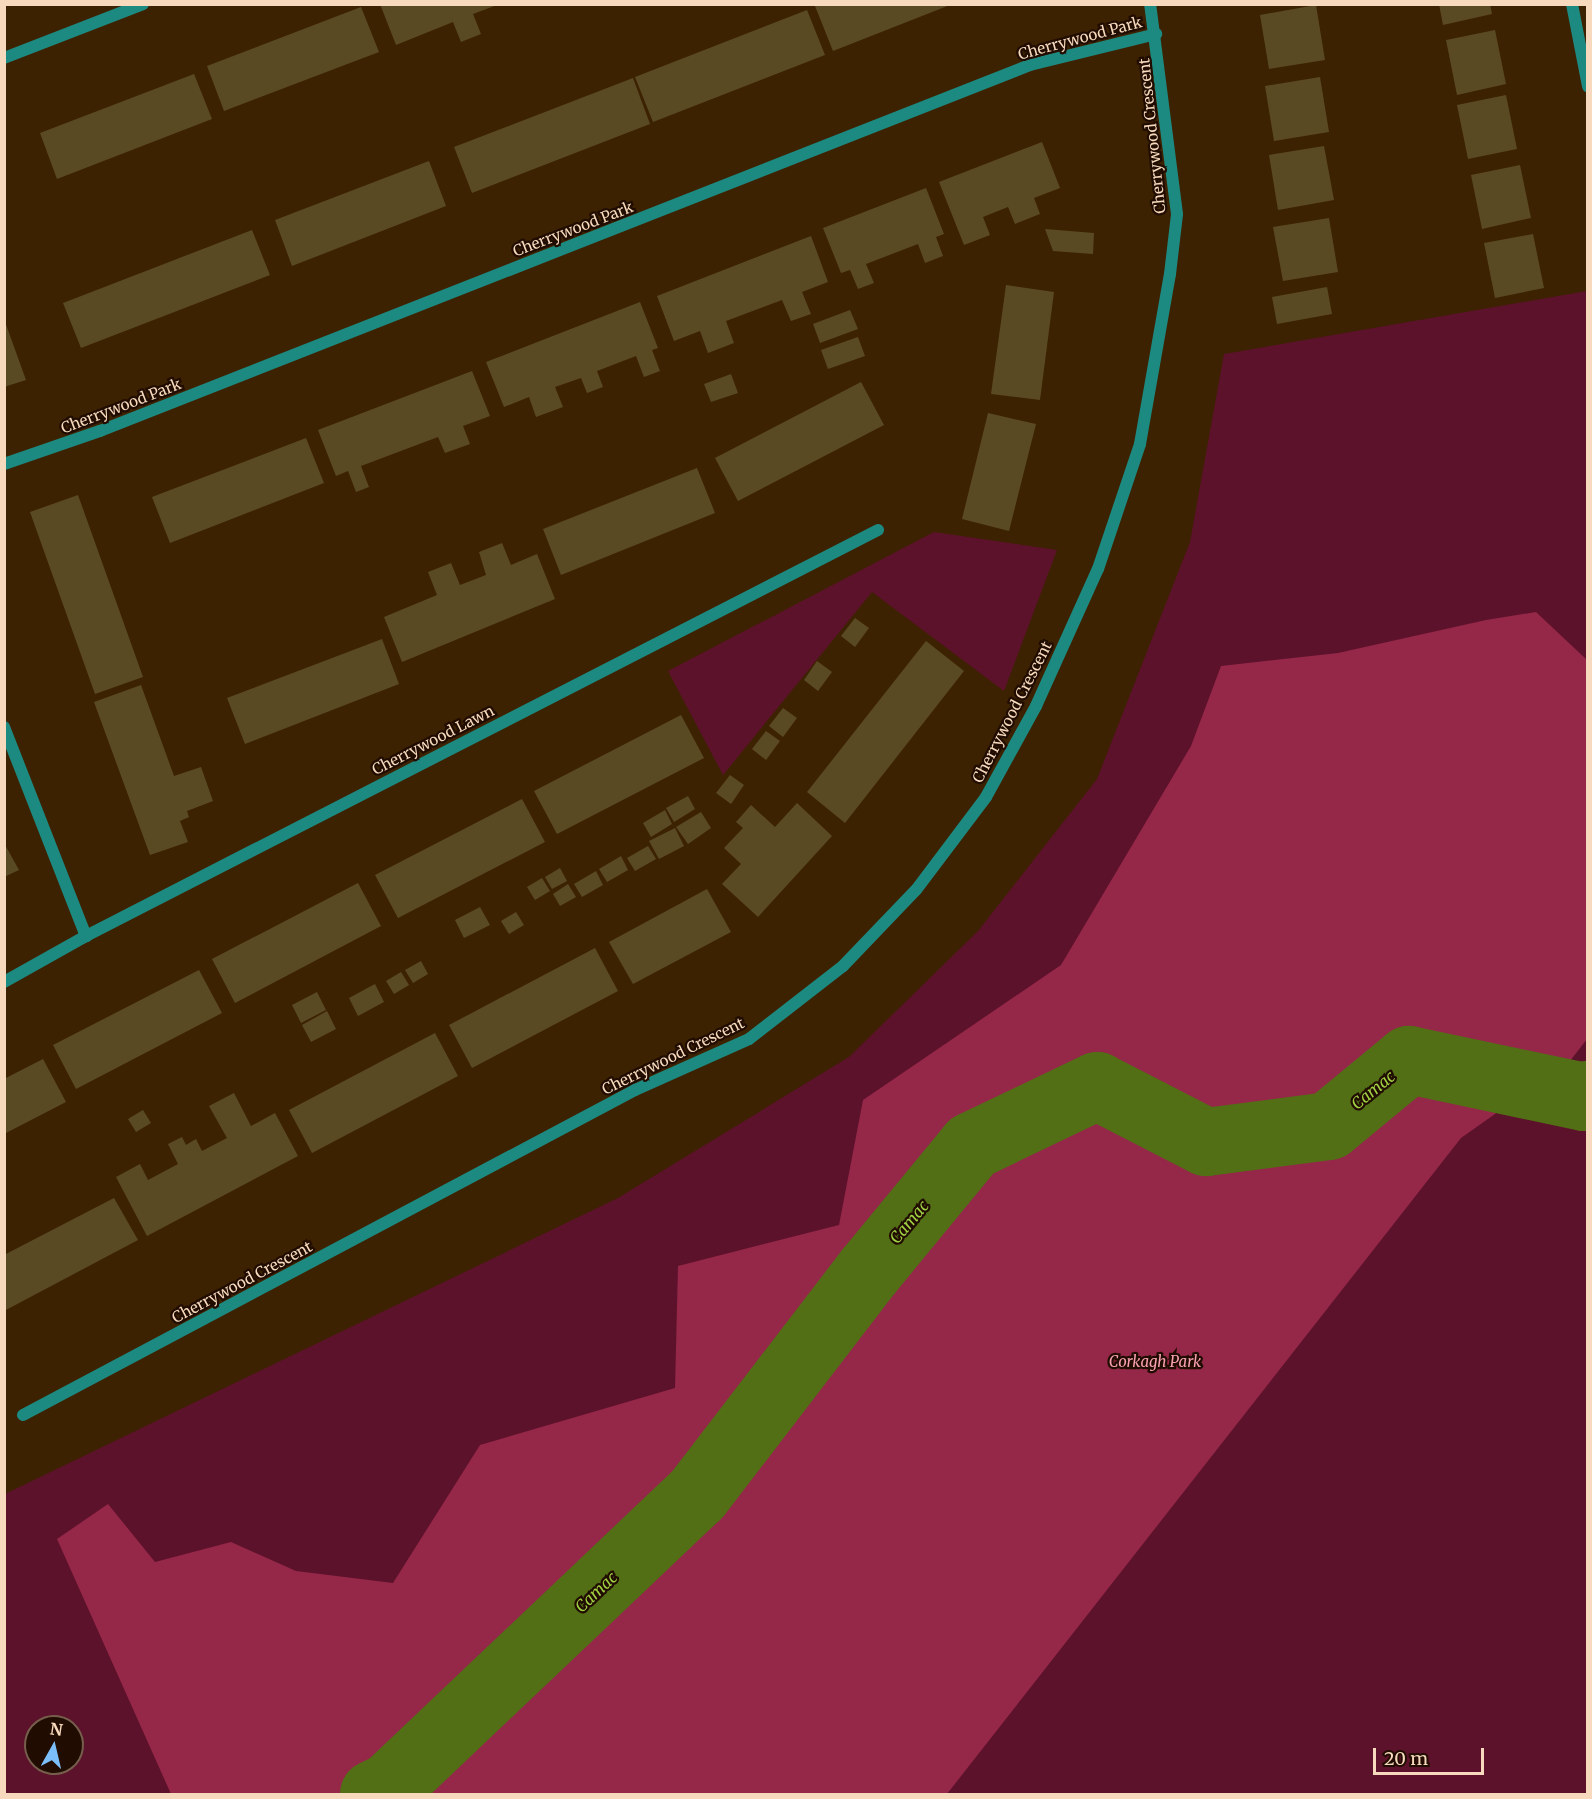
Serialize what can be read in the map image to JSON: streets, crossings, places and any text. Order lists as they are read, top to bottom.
{
  "streets": {
    "street": ["Cherrywood Park", "Cherrywood Crescent", "Cherrywood Lawn"]
  },
  "crossings": [
    ["Cherrywood Park", "Cherrywood Crescent"]
  ],
  "water": ["Camac"],
  "parks": ["Corkagh Park"],
  "scale_bar": "20 m",
  "north": "top"
}
